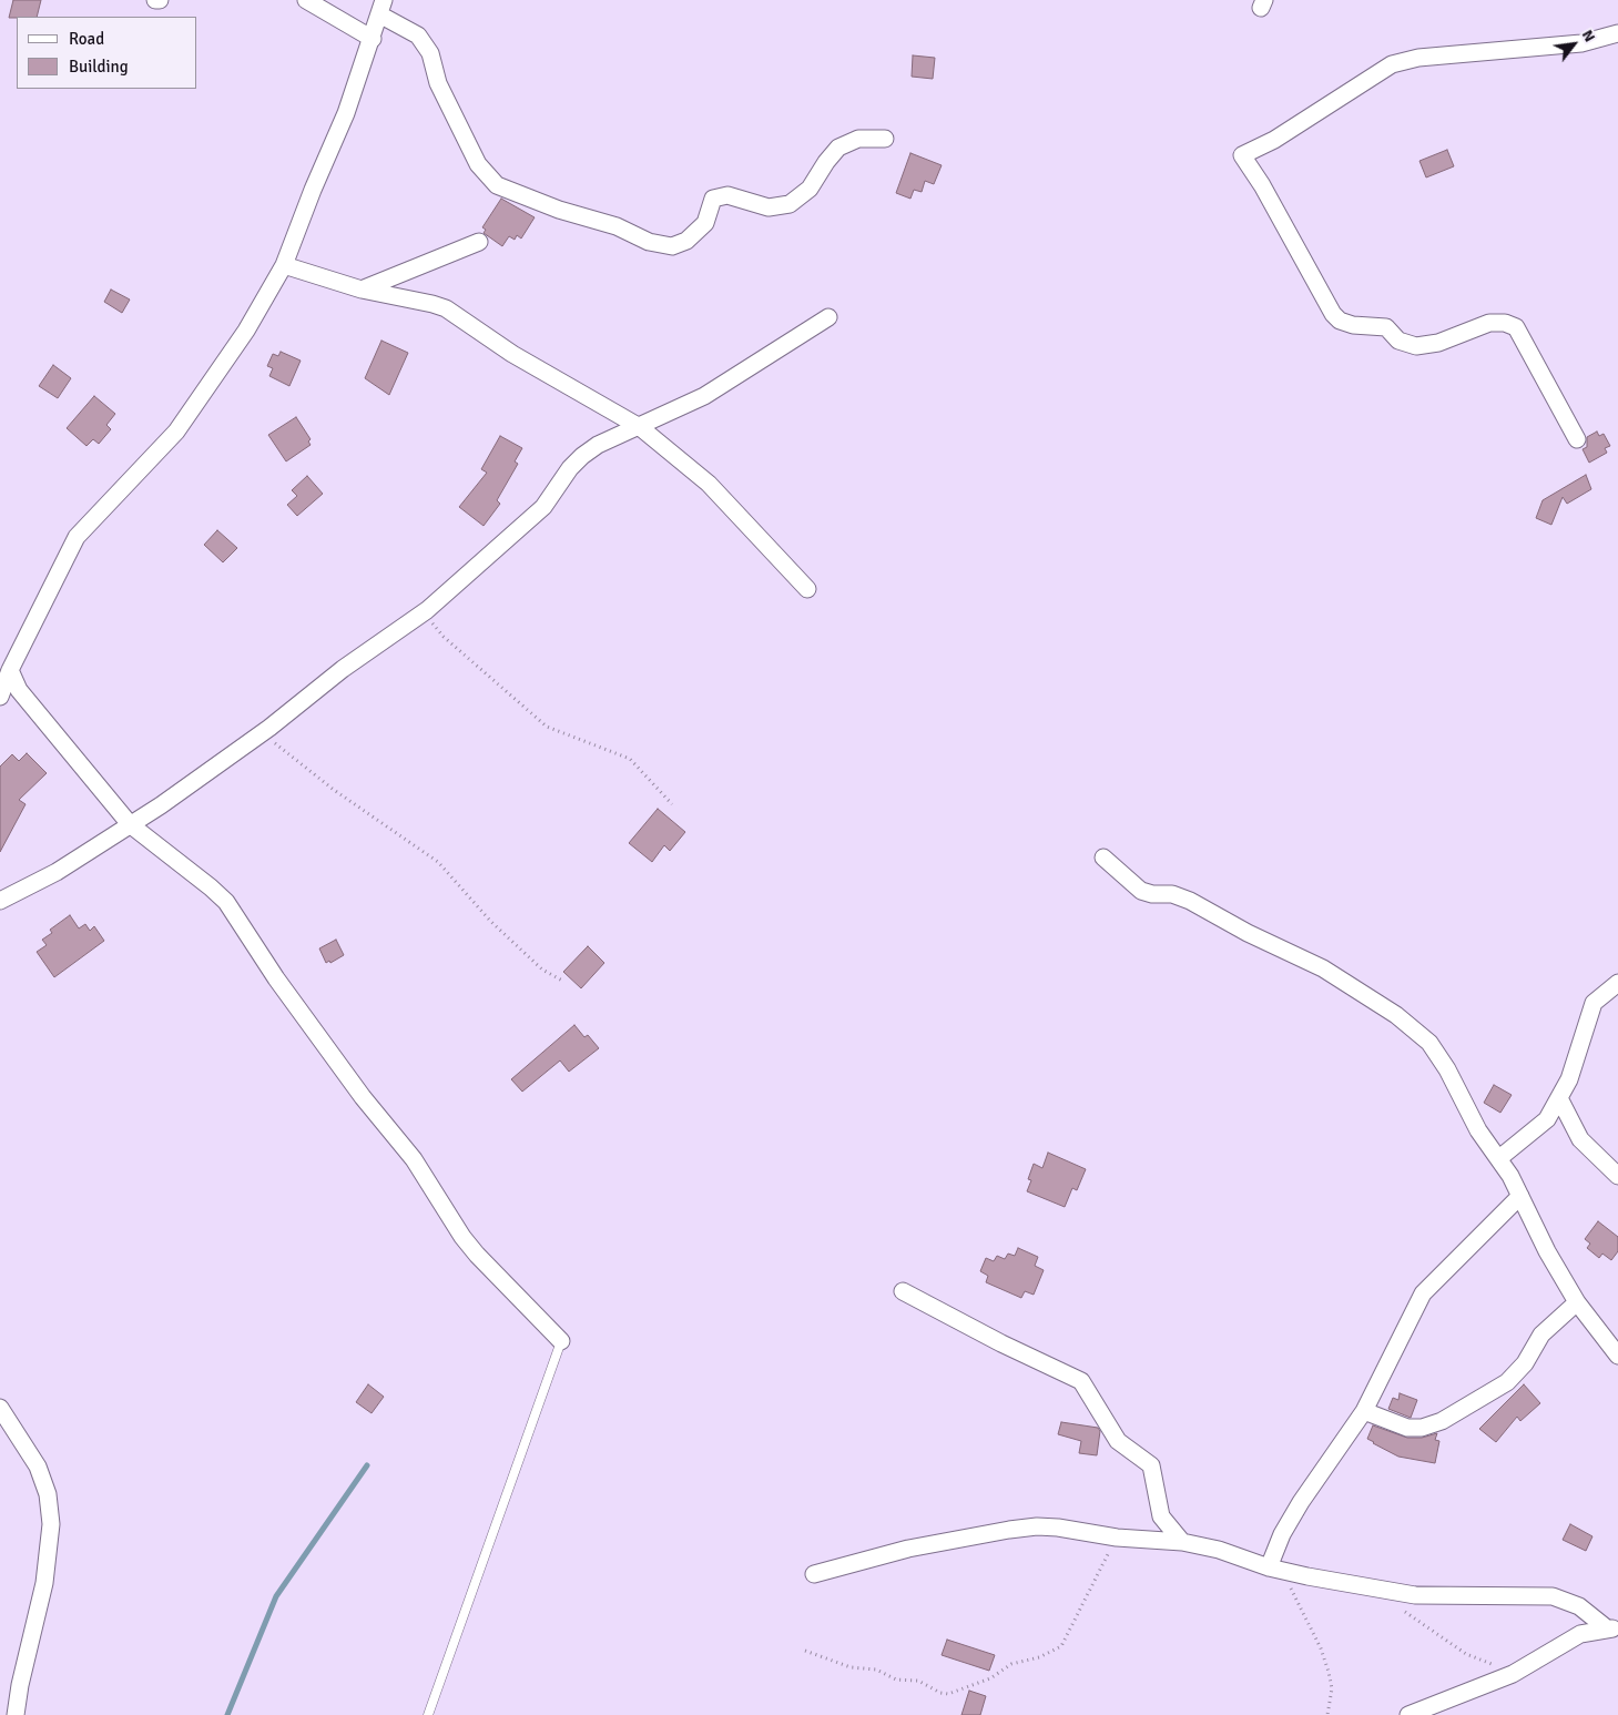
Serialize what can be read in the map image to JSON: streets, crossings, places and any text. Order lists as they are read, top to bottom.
{
  "legend": ["Road", "Building"],
  "north": "top right"
}
